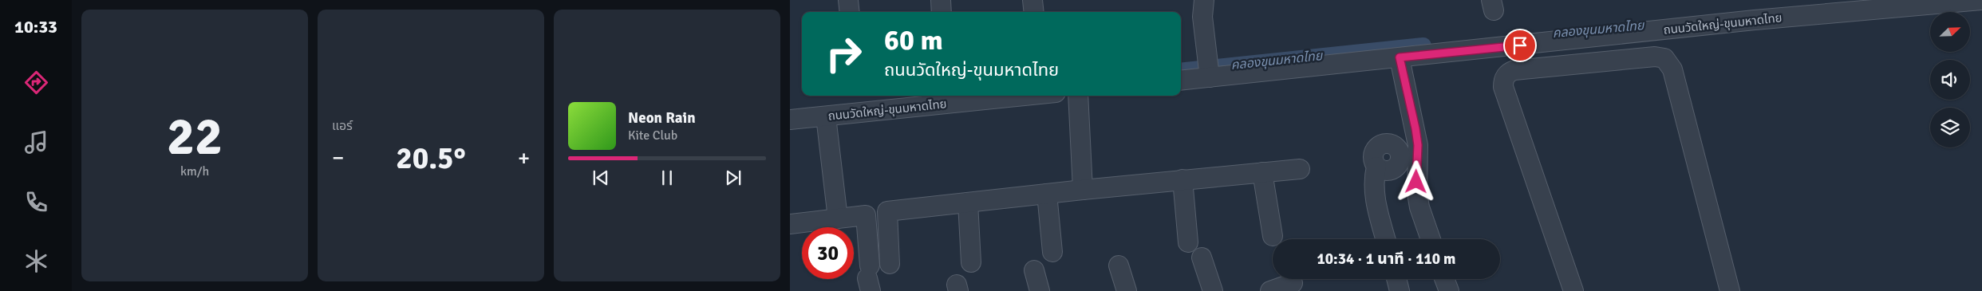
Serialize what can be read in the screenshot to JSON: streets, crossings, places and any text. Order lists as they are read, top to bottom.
{
  "streets": {
    "street": ["ถนนวัดใหญ่-ขุนมหาดไทย"]
  },
  "water": ["คลองขุนมหาดไทย"],
  "north": "top right",
  "page": {
    "tabs": "10:33",
    "tile": [
      ["22", "km/h"],
      "แอร์"
    ],
    "turn": ["60 m", "ถนนวัดใหญ่-ขุนมหาดไทย"],
    "song": ["Neon Rain", "Kite Club"],
    "heat": ["−", "20.5°", "+"],
    "limit": "30",
    "trip": "10:34 · 1 นาที · 110 m"
  }
}
